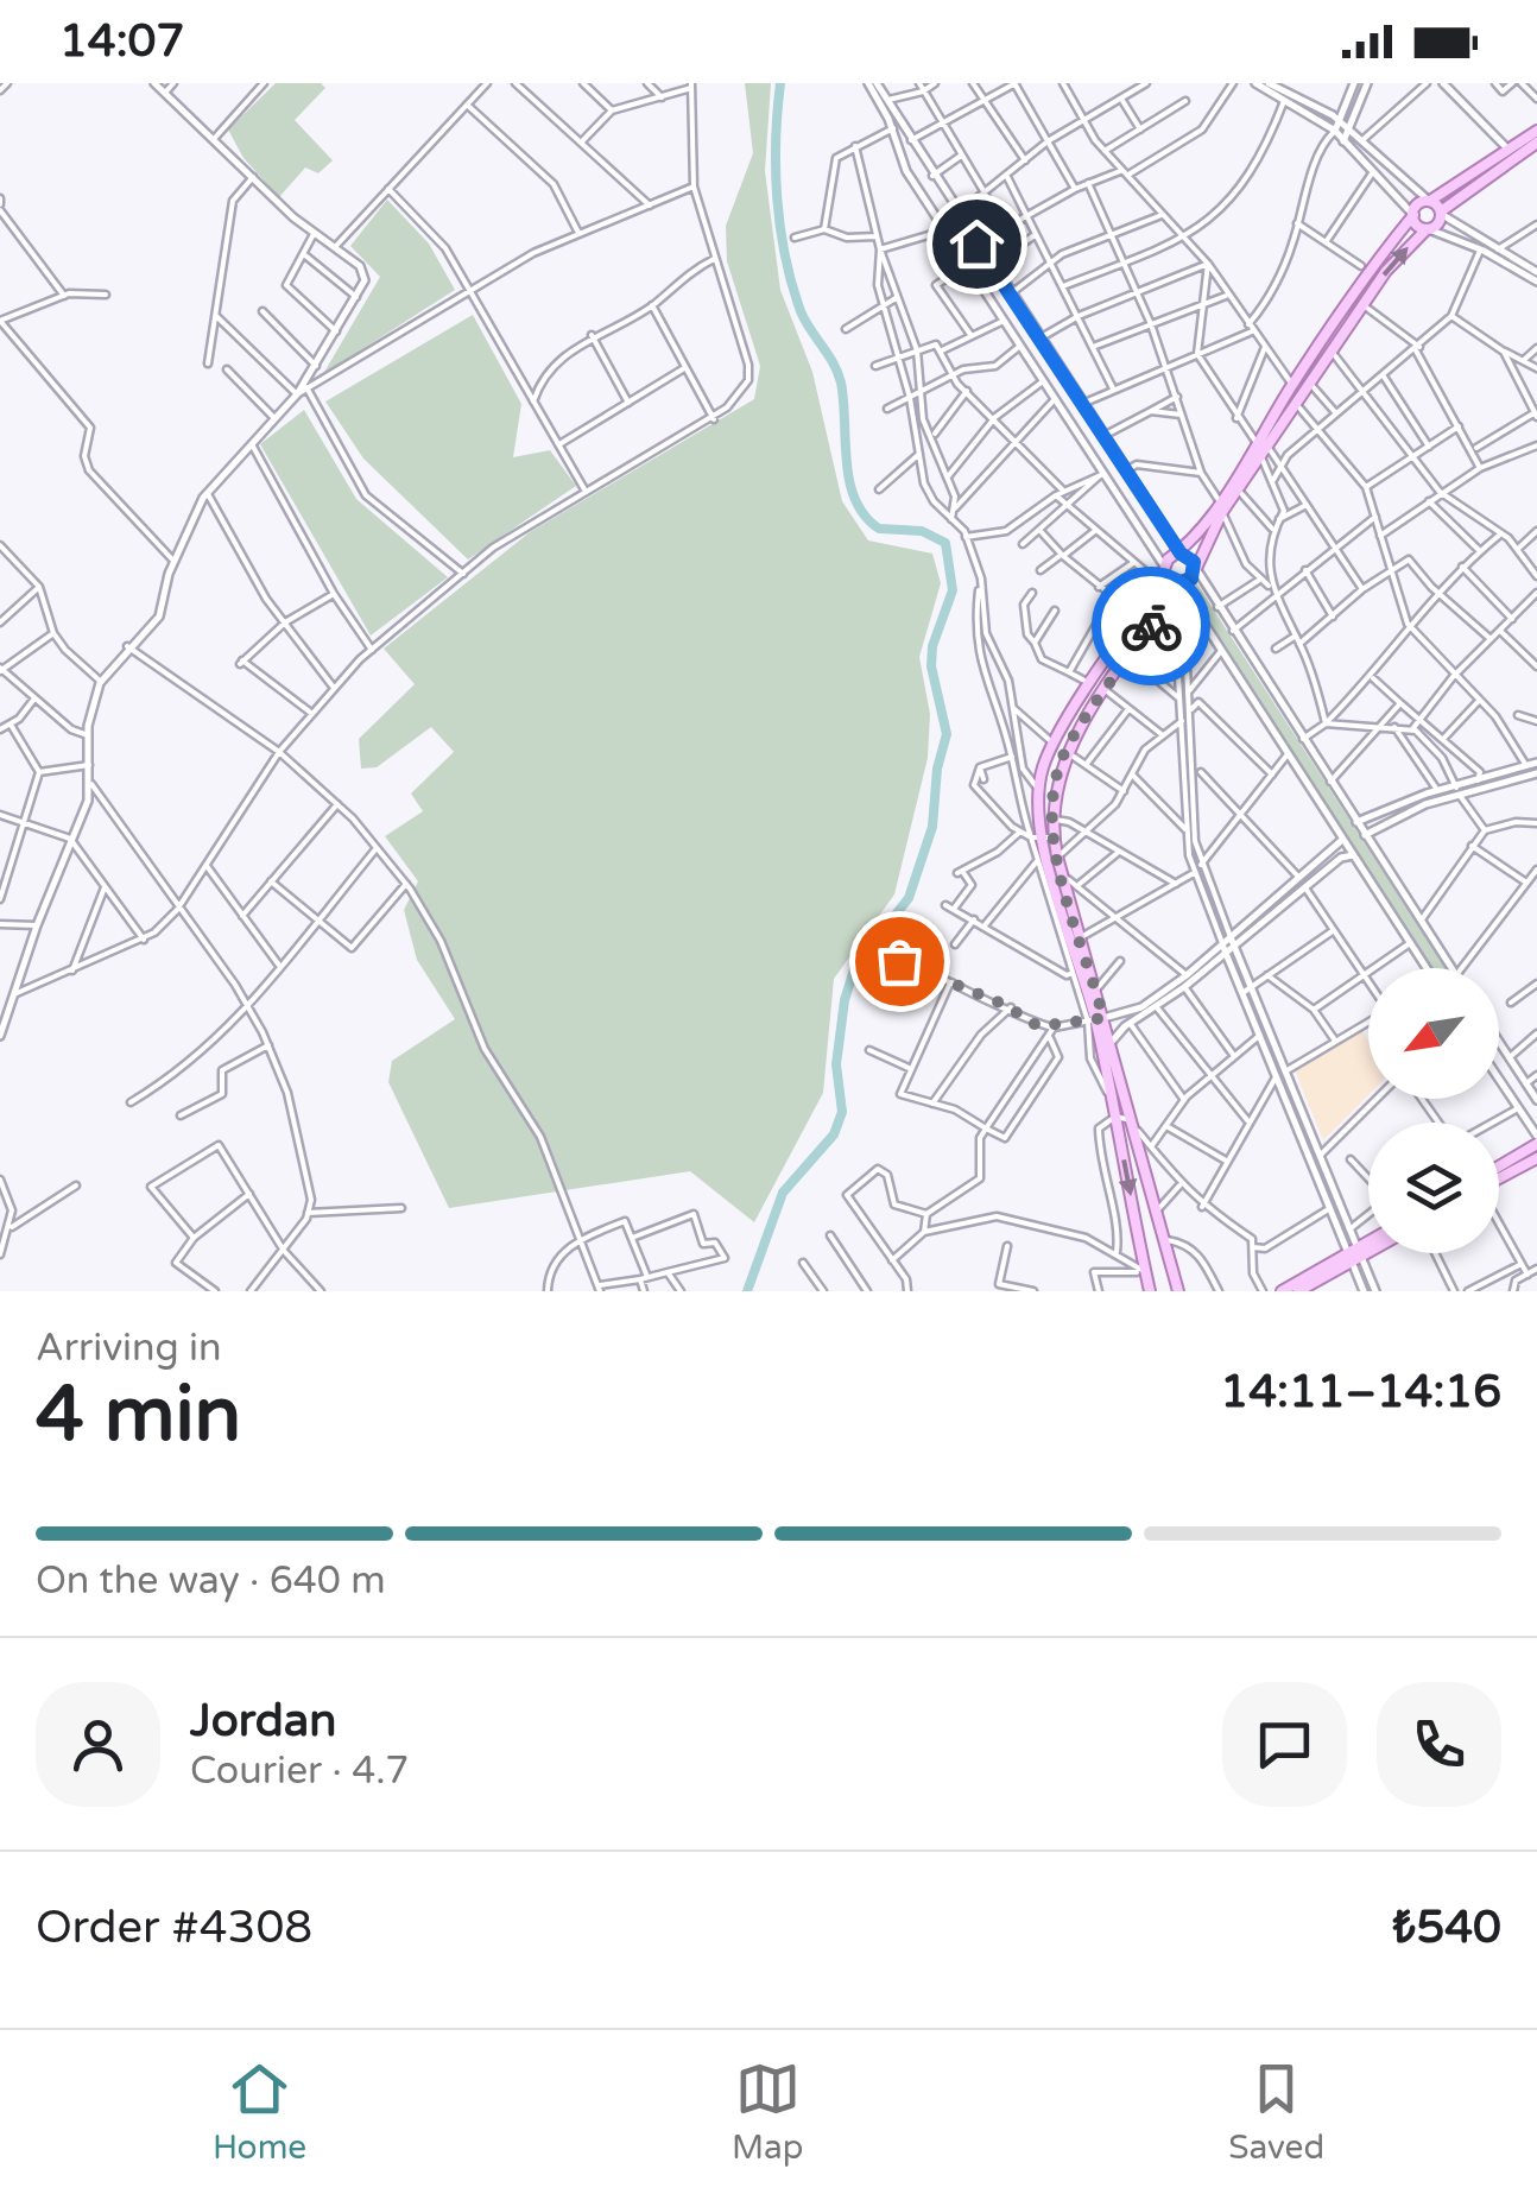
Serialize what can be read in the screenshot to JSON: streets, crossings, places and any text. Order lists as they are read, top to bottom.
{
  "north": "bottom left",
  "page": {
    "status": "14:07",
    "heading": ["4 min", "Arriving in", "14:11–14:16"],
    "panel": [
      "Jordan",
      "Courier · 4.7",
      "Order #4308",
      "₺540"
    ],
    "bar": "On the way · 640 m",
    "tabs": ["Home", "Map", "Saved"]
  }
}
